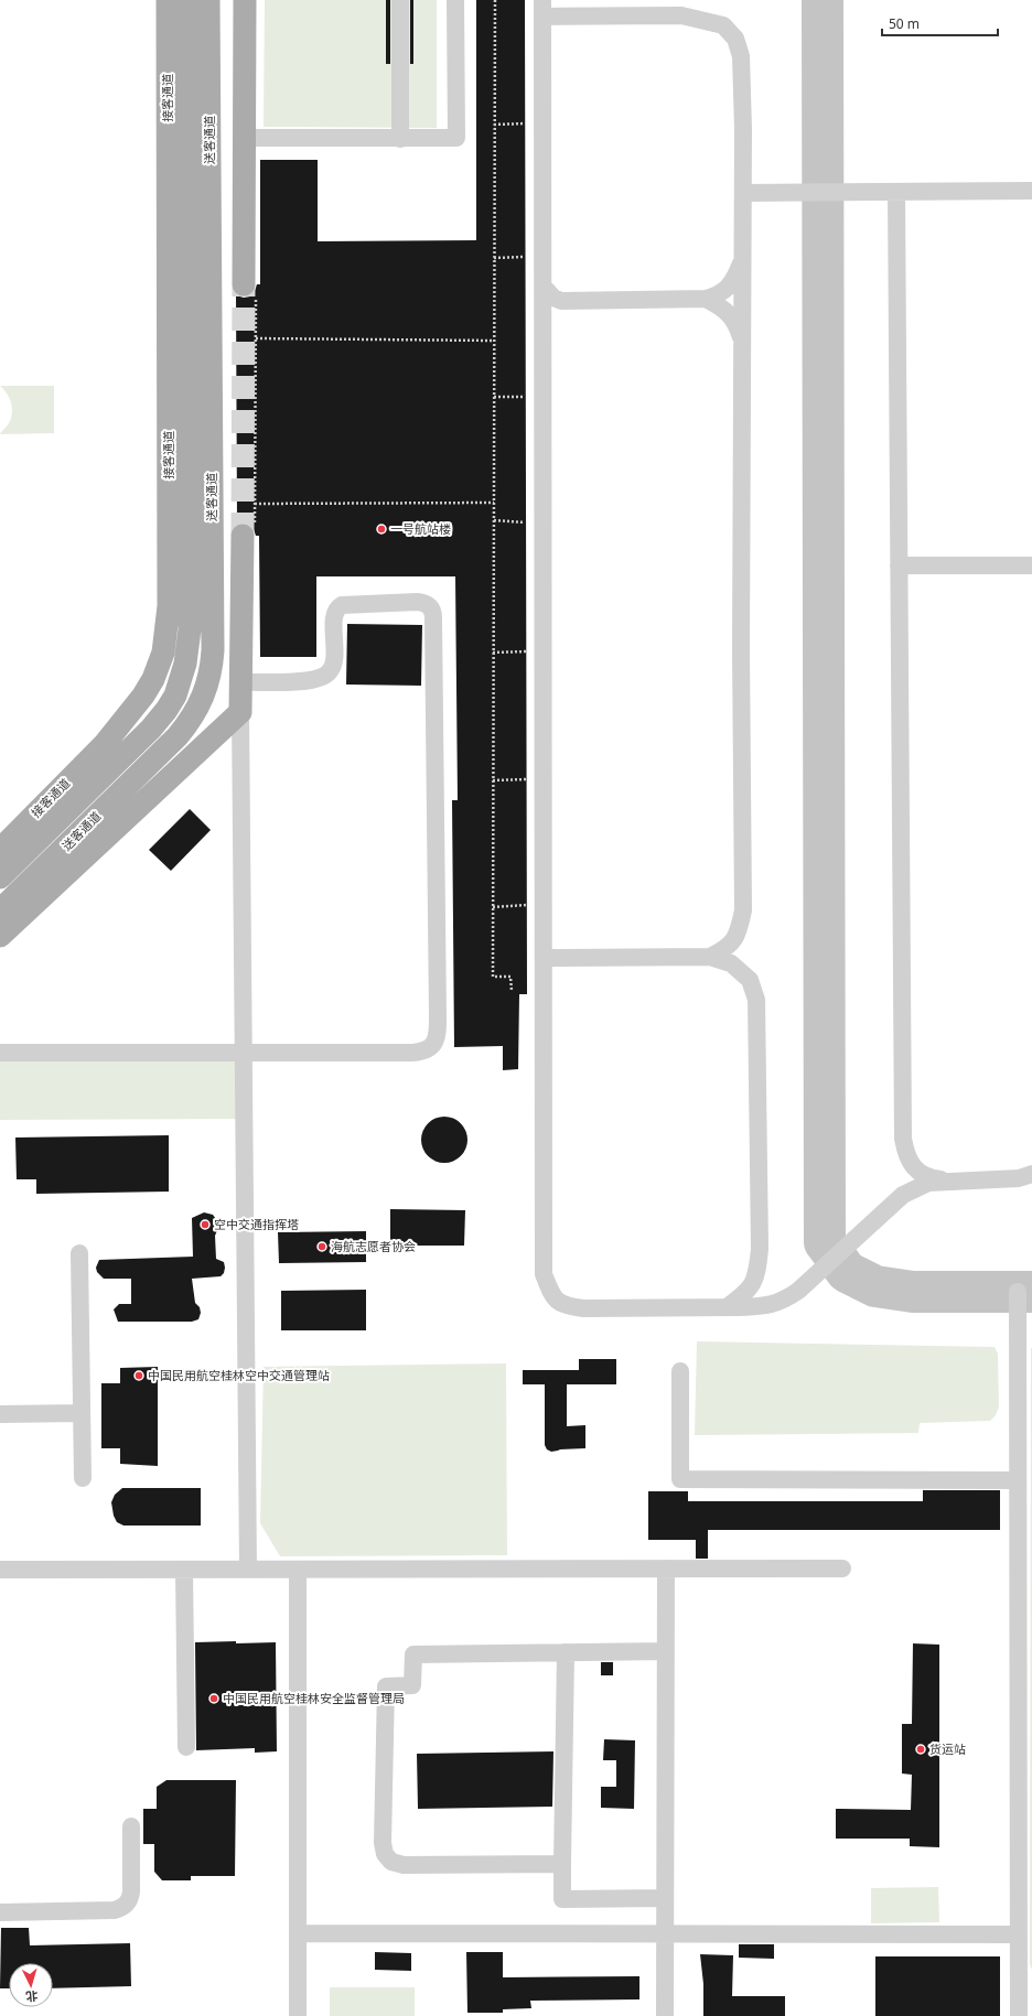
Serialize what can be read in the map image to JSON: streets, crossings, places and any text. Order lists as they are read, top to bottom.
{
  "streets": {
    "main road": ["接客通道", "送客通道"]
  },
  "places": [
    "一号航站楼",
    "空中交通指挥塔",
    "海航志愿者协会",
    "中国民用航空桂林空中交通管理站",
    "中国民用航空桂林安全监督管理局",
    "货运站"
  ],
  "scale_bar": "50 m",
  "north": "bottom"
}
